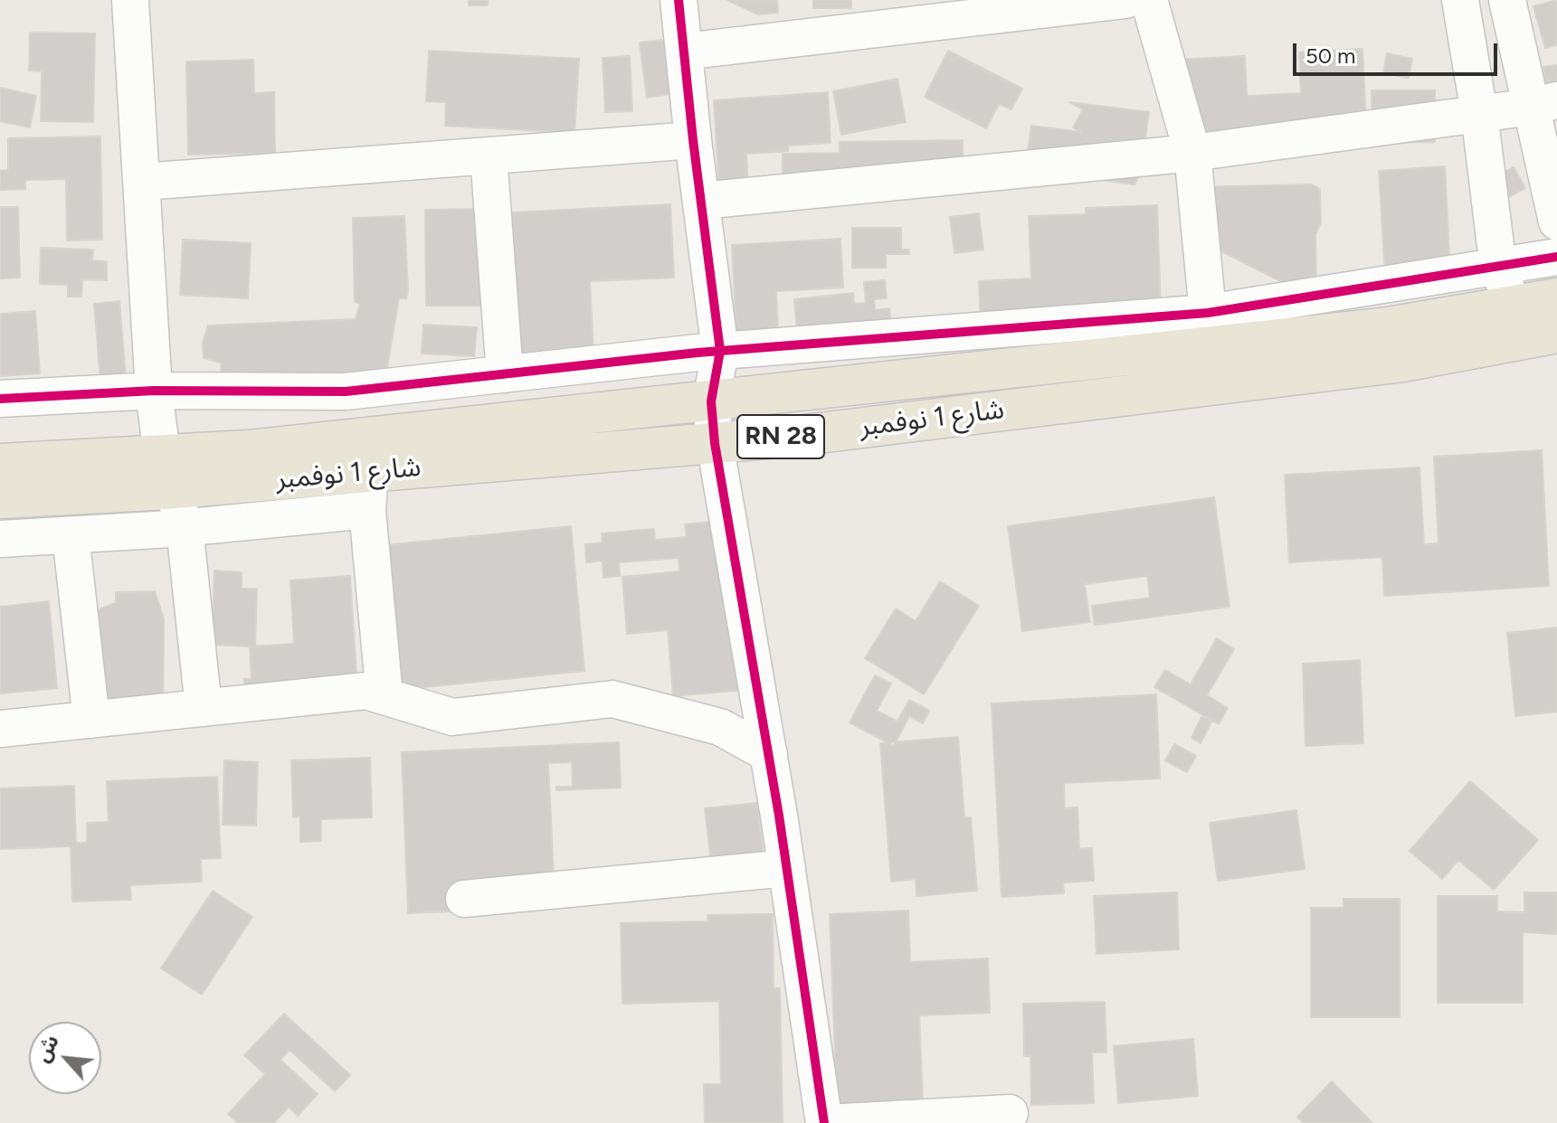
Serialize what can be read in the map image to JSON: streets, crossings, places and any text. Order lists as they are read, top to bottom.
{
  "streets": {
    "main road": ["شارع 1 نوفمبر", "RN 28"]
  },
  "scale_bar": "50 m",
  "north": "top left"
}
